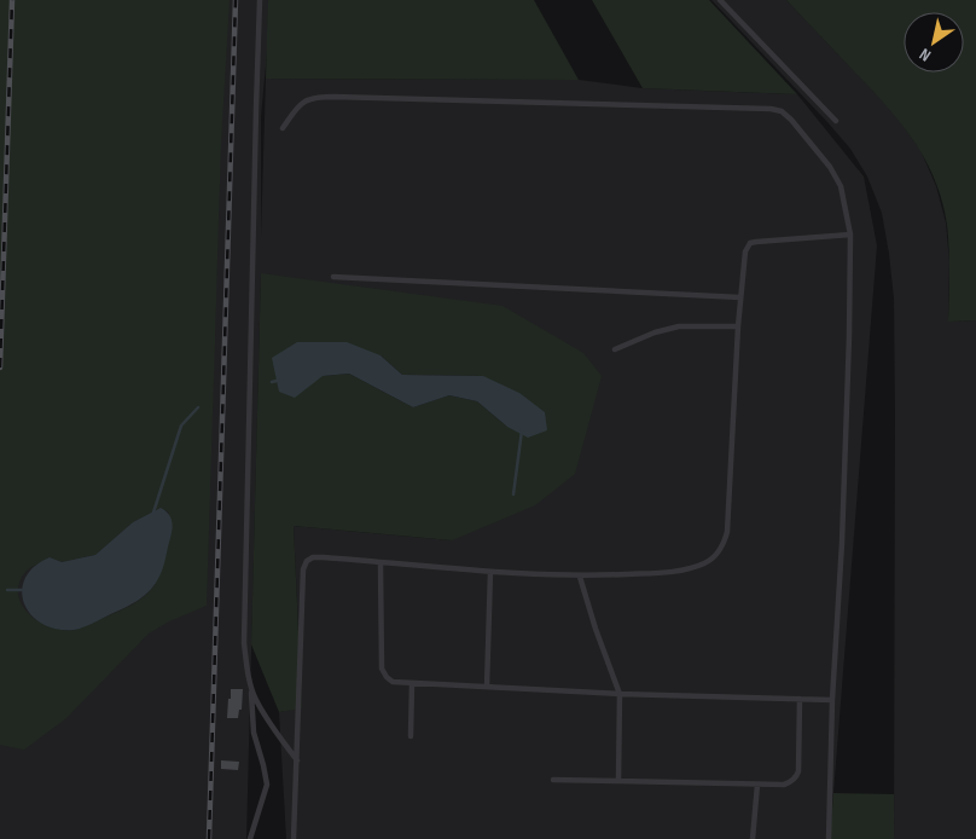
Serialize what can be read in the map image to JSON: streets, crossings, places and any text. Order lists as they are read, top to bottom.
{
  "north": "bottom left"
}
